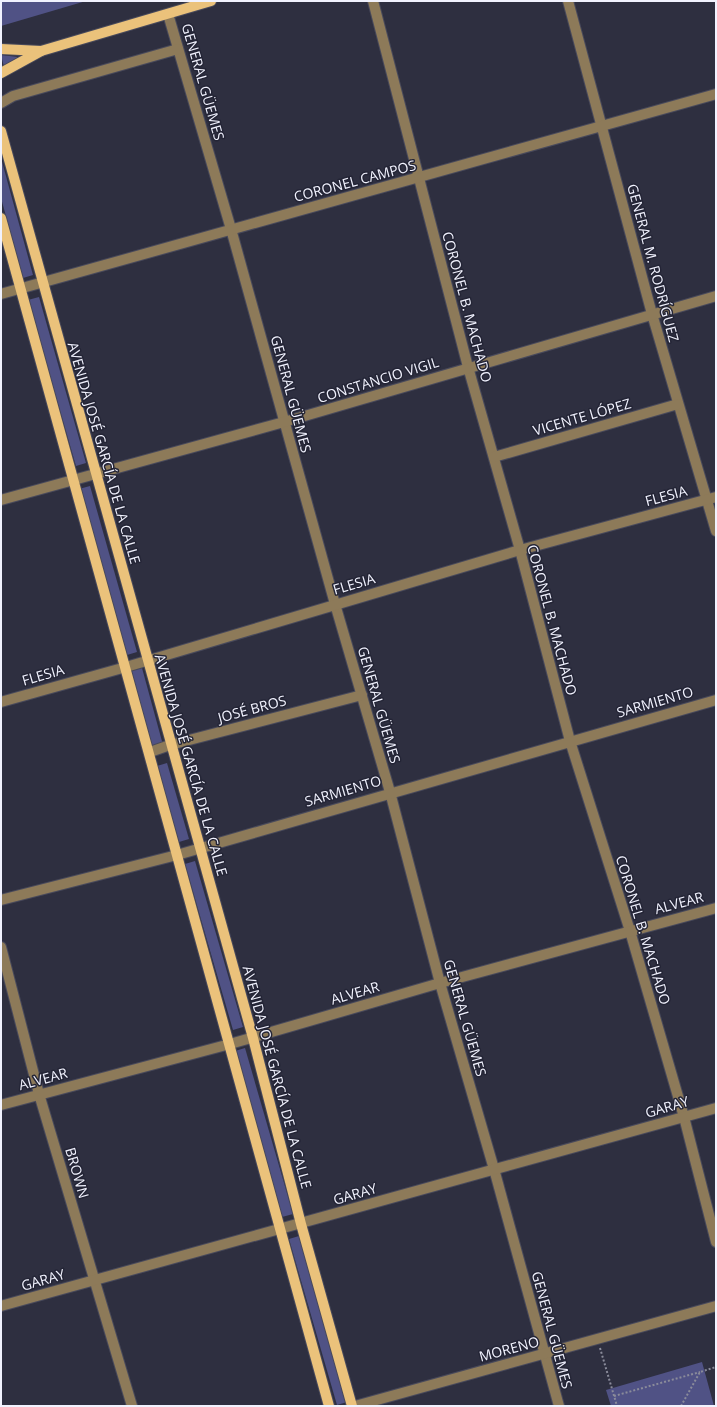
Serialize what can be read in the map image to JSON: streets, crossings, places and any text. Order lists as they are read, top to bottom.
{
  "streets": {
    "main road": ["AVENIDA JOSÉ GARCÍA DE LA CALLE"],
    "street": [
      "GENERAL GÜEMES",
      "CORONEL CAMPOS",
      "GENERAL M. RODRÍGUEZ",
      "CORONEL B. MACHADO",
      "CONSTANCIO VIGIL",
      "VICENTE LÓPEZ",
      "FLESIA",
      "SARMIENTO",
      "JOSÉ BROS",
      "ALVEAR",
      "GARAY",
      "BROWN",
      "MORENO"
    ]
  },
  "crossings": [
    ["GENERAL GÜEMES", "CORONEL CAMPOS"],
    ["GENERAL GÜEMES", "CONSTANCIO VIGIL"],
    ["GENERAL GÜEMES", "FLESIA"],
    ["GENERAL GÜEMES", "SARMIENTO"],
    ["GENERAL GÜEMES", "JOSÉ BROS"],
    ["GENERAL GÜEMES", "ALVEAR"],
    ["GENERAL GÜEMES", "GARAY"],
    ["GENERAL GÜEMES", "MORENO"],
    ["CORONEL CAMPOS", "GENERAL M. RODRÍGUEZ"],
    ["CORONEL CAMPOS", "CORONEL B. MACHADO"],
    ["CORONEL CAMPOS", "AVENIDA JOSÉ GARCÍA DE LA CALLE"],
    ["GENERAL M. RODRÍGUEZ", "CONSTANCIO VIGIL"],
    ["GENERAL M. RODRÍGUEZ", "VICENTE LÓPEZ"],
    ["GENERAL M. RODRÍGUEZ", "FLESIA"],
    ["CORONEL B. MACHADO", "CONSTANCIO VIGIL"],
    ["CORONEL B. MACHADO", "VICENTE LÓPEZ"],
    ["CORONEL B. MACHADO", "FLESIA"],
    ["CORONEL B. MACHADO", "SARMIENTO"],
    ["CORONEL B. MACHADO", "ALVEAR"],
    ["CORONEL B. MACHADO", "GARAY"],
    ["CONSTANCIO VIGIL", "AVENIDA JOSÉ GARCÍA DE LA CALLE"],
    ["AVENIDA JOSÉ GARCÍA DE LA CALLE", "FLESIA"],
    ["AVENIDA JOSÉ GARCÍA DE LA CALLE", "SARMIENTO"],
    ["AVENIDA JOSÉ GARCÍA DE LA CALLE", "JOSÉ BROS"],
    ["AVENIDA JOSÉ GARCÍA DE LA CALLE", "ALVEAR"],
    ["AVENIDA JOSÉ GARCÍA DE LA CALLE", "GARAY"],
    ["ALVEAR", "BROWN"],
    ["GARAY", "BROWN"]
  ]
}
